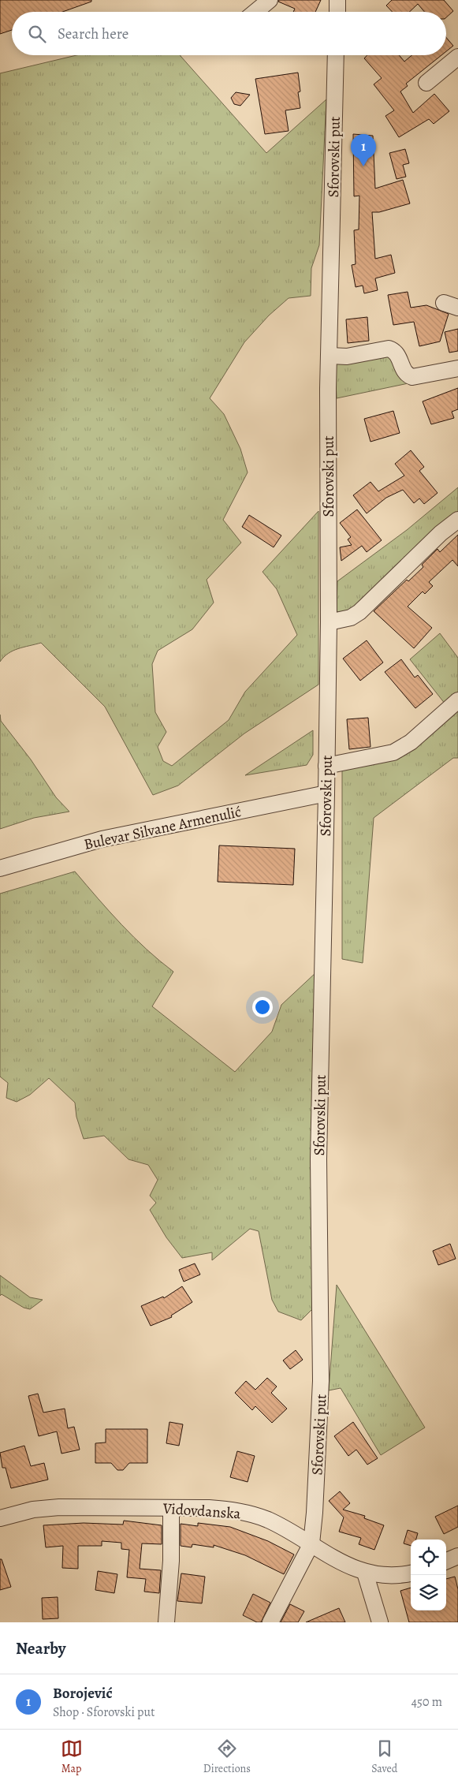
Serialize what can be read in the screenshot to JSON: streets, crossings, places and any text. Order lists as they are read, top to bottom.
{
  "streets": {
    "street": ["Sforovski put", "Bulevar Silvane Armenulić", "Vidovdanska"]
  },
  "crossings": [
    ["Sforovski put", "Bulevar Silvane Armenulić"],
    ["Sforovski put", "Vidovdanska"]
  ],
  "page": {
    "search": "Search here",
    "pins": "1",
    "heading": "Nearby",
    "list": [
      {
        "mark": "1",
        "name": "Borojević",
        "note": "Shop · Sforovski put",
        "value": "450 m"
      }
    ],
    "nav": ["Map", "Directions", "Saved"]
  }
}
